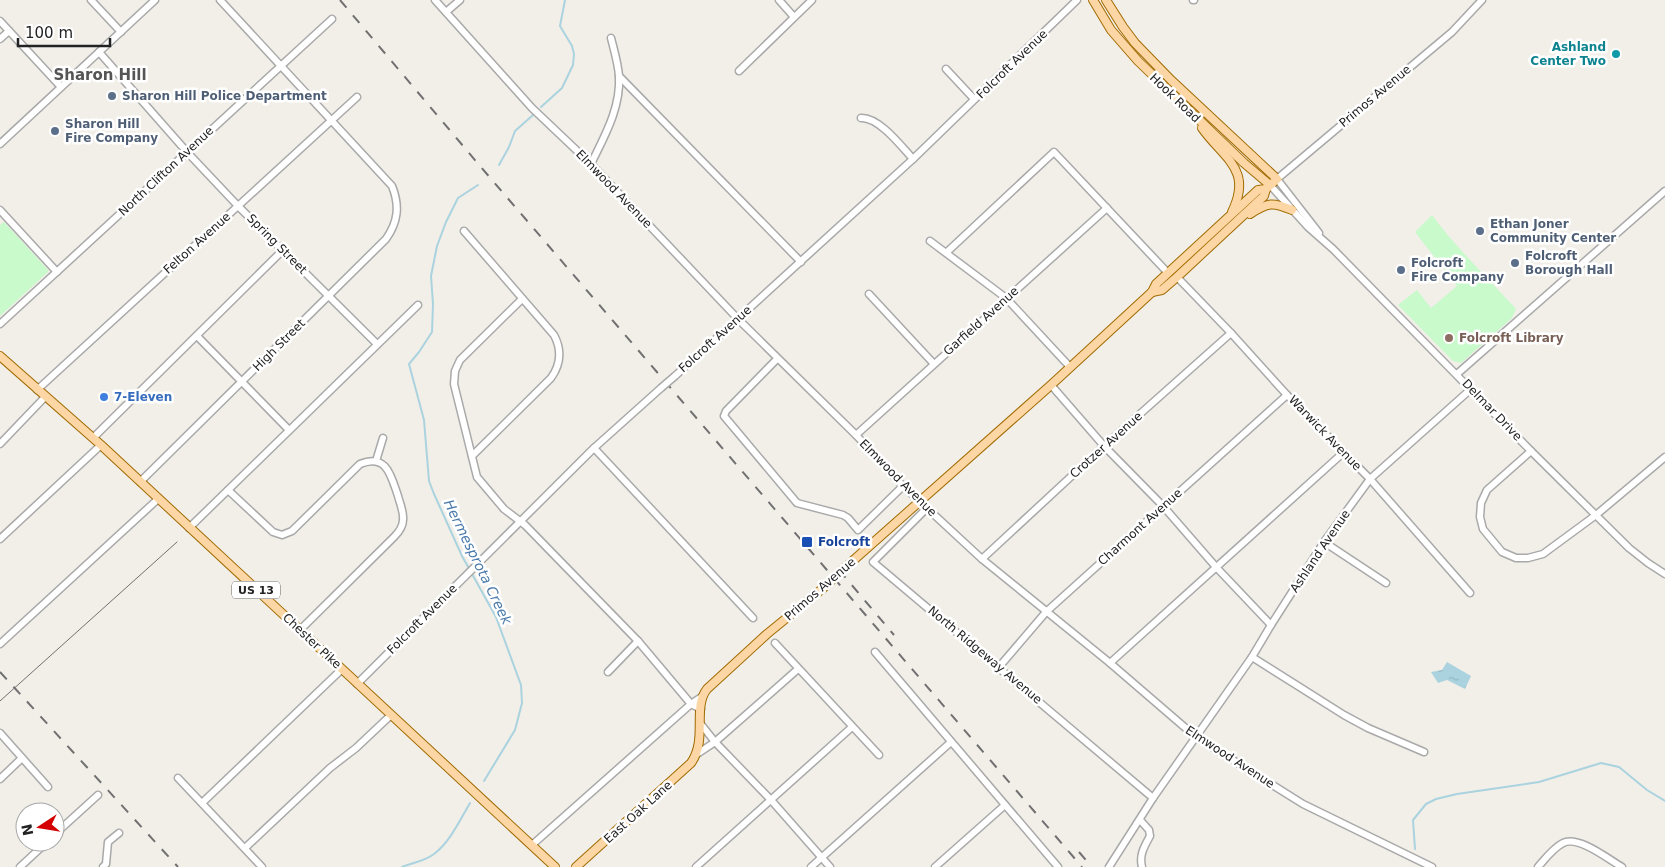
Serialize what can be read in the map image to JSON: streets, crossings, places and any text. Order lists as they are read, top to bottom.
{
  "streets": {
    "main road": [
      "Primos Avenue",
      "Hook Road",
      "US 13",
      "Chester Pike",
      "East Oak Lane"
    ],
    "street": [
      "Folcroft Avenue",
      "North Clifton Avenue",
      "Elmwood Avenue",
      "Felton Avenue",
      "Spring Street",
      "Garfield Avenue",
      "High Street",
      "Delmar Drive",
      "Warwick Avenue",
      "Crotzer Avenue",
      "Charmont Avenue",
      "Ashland Avenue",
      "North Ridgeway Avenue"
    ]
  },
  "crossings": [
    ["Folcroft Avenue", "Elmwood Avenue"],
    ["Folcroft Avenue", "Chester Pike"],
    ["Primos Avenue", "Hook Road"],
    ["Primos Avenue", "Elmwood Avenue"],
    ["Primos Avenue", "Delmar Drive"],
    ["Primos Avenue", "Warwick Avenue"],
    ["Primos Avenue", "Chester Pike"],
    ["Hook Road", "Delmar Drive"],
    ["North Clifton Avenue", "Spring Street"],
    ["Elmwood Avenue", "Garfield Avenue"],
    ["Elmwood Avenue", "Crotzer Avenue"],
    ["Elmwood Avenue", "Charmont Avenue"],
    ["Elmwood Avenue", "Ashland Avenue"],
    ["Elmwood Avenue", "North Ridgeway Avenue"],
    ["Felton Avenue", "Spring Street"],
    ["Felton Avenue", "High Street"],
    ["Felton Avenue", "Chester Pike"],
    ["Spring Street", "High Street"],
    ["High Street", "Chester Pike"],
    ["Delmar Drive", "Ashland Avenue"],
    ["Warwick Avenue", "Crotzer Avenue"],
    ["Warwick Avenue", "Charmont Avenue"],
    ["Warwick Avenue", "Ashland Avenue"],
    ["Charmont Avenue", "North Ridgeway Avenue"],
    ["Ashland Avenue", "North Ridgeway Avenue"]
  ],
  "districts": ["Sharon Hill"],
  "water": ["Hermesprota Creek"],
  "places": {
    "other": [
      "Ashland Center Two",
      "Sharon Hill Police Department",
      "Sharon Hill Fire Company",
      "Ethan Joner Community Center",
      "Folcroft Borough Hall",
      "Folcroft Fire Company",
      "Folcroft Library",
      "7-Eleven"
    ],
    "transit": ["Folcroft"]
  },
  "scale_bar": "100 m",
  "north": "left"
}
